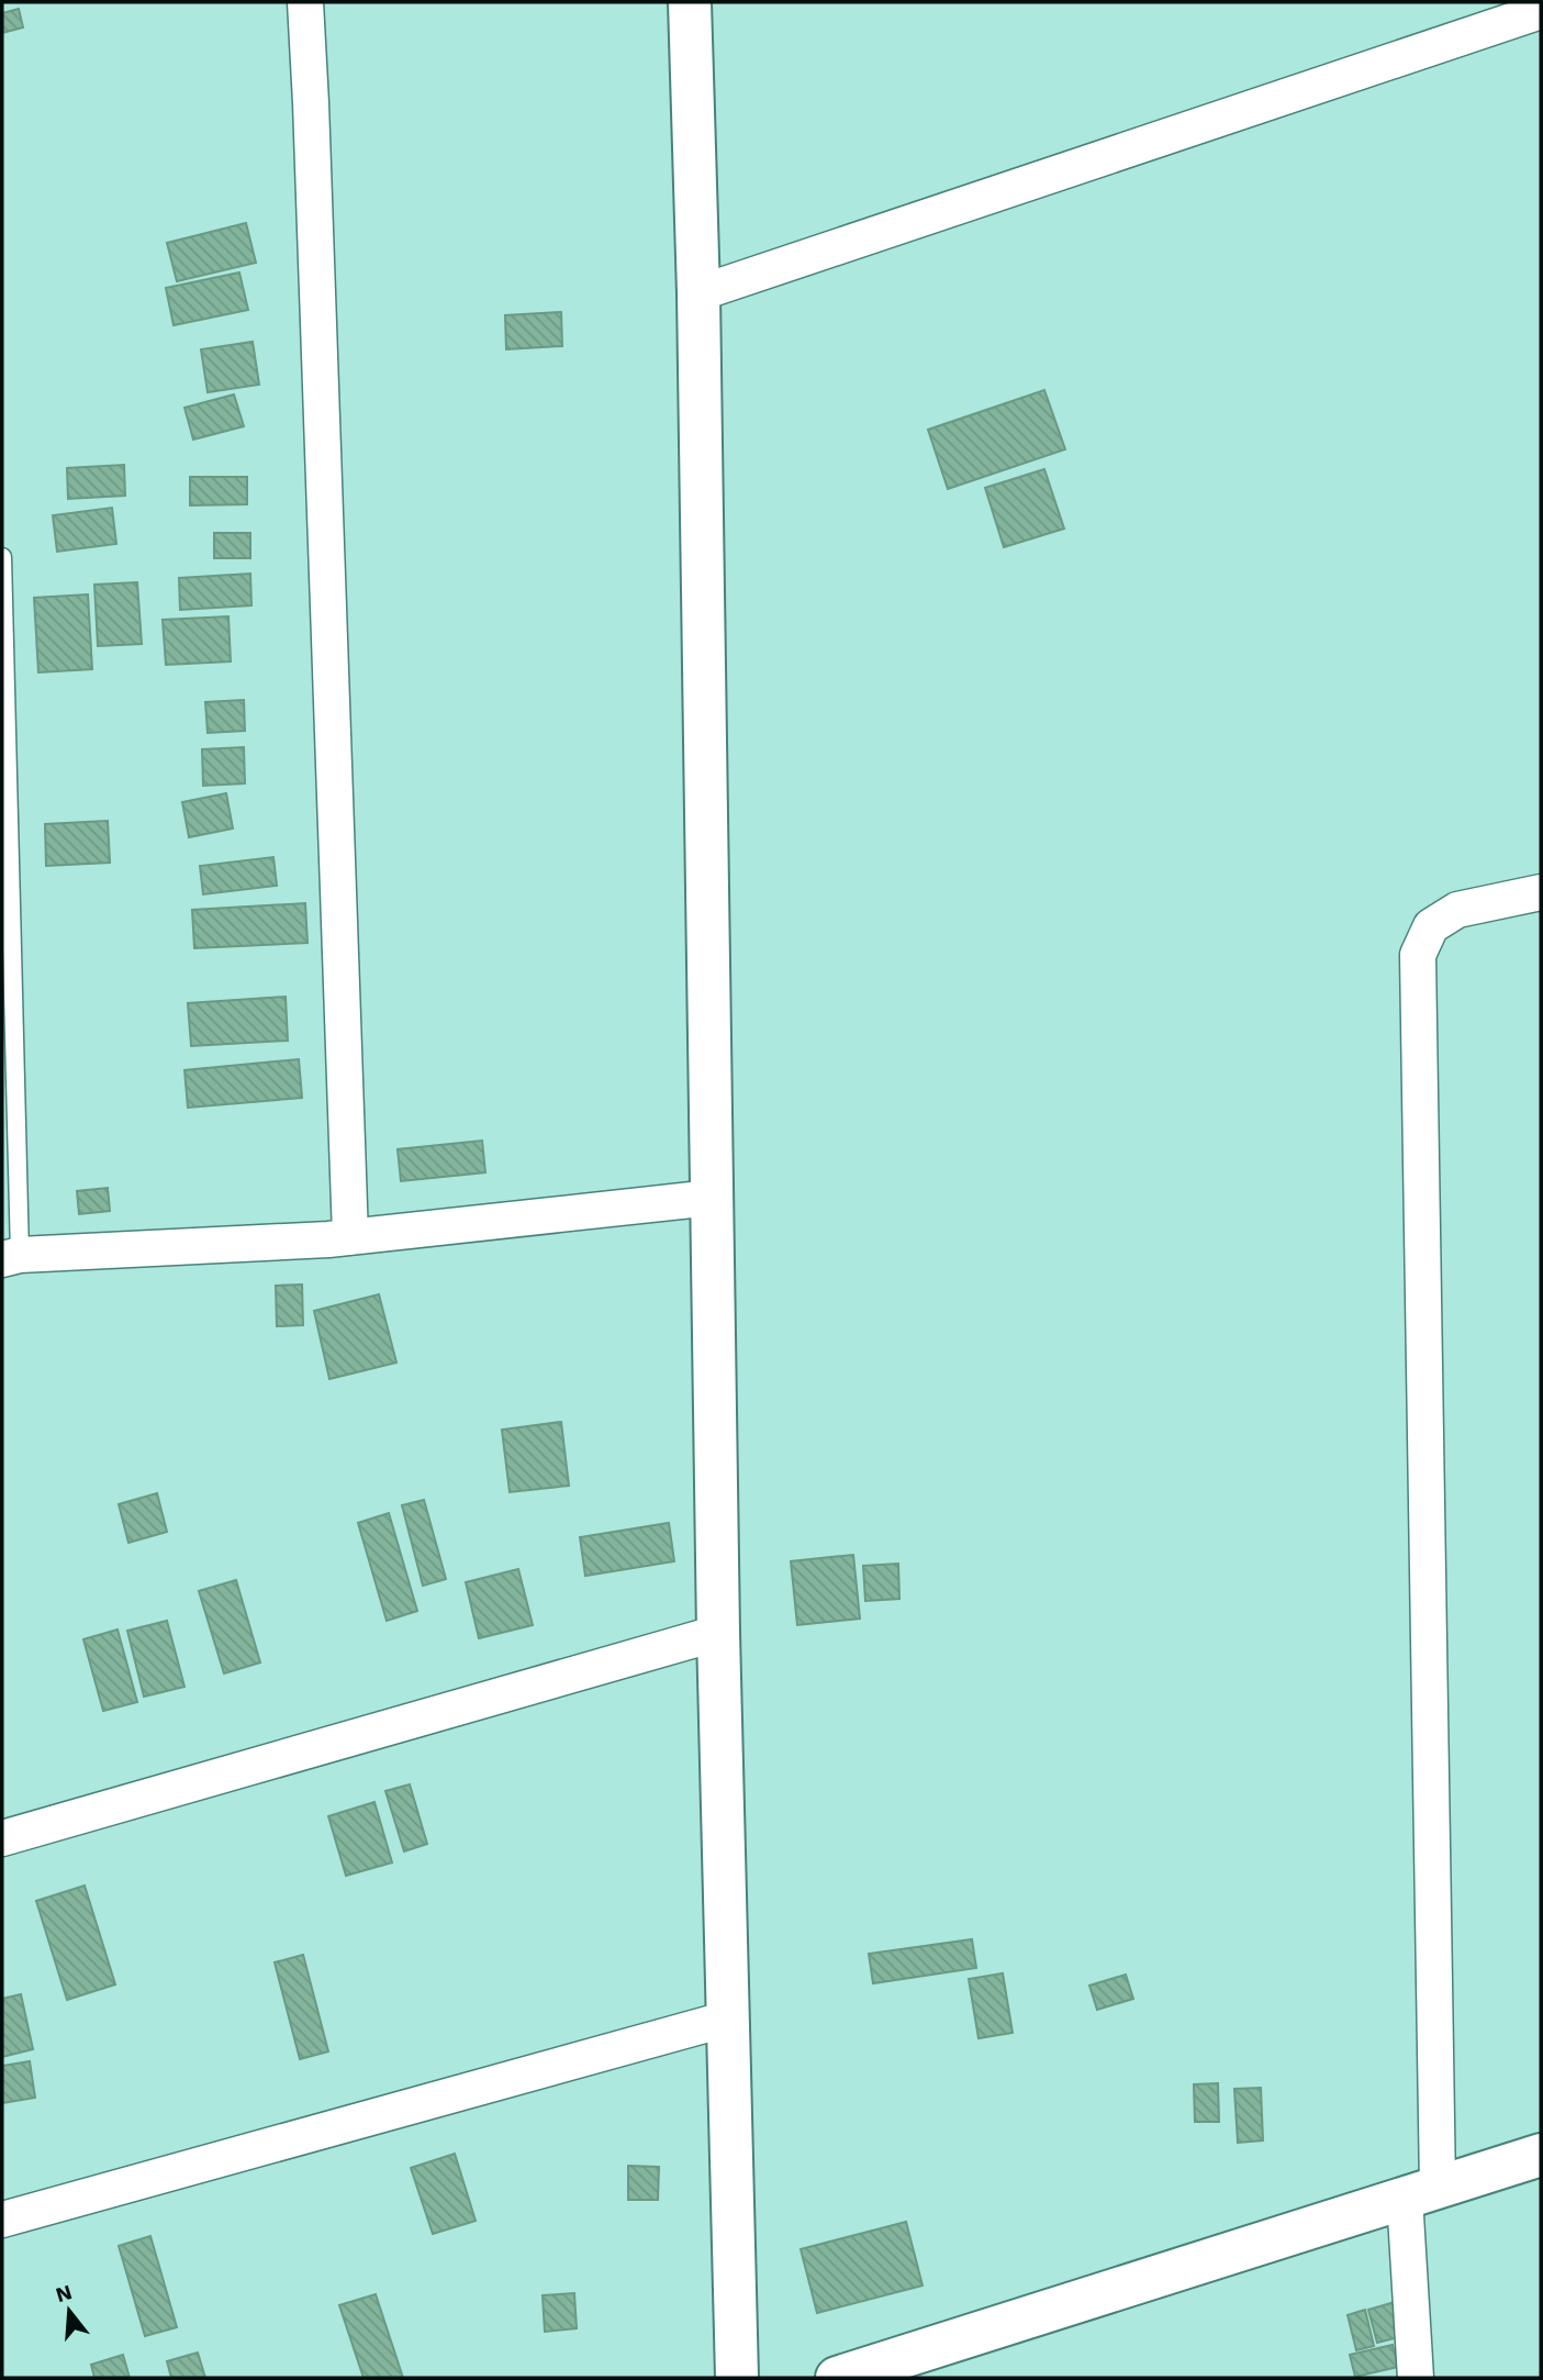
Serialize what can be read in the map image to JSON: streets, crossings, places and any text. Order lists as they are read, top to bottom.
{
  "north": "top"
}
